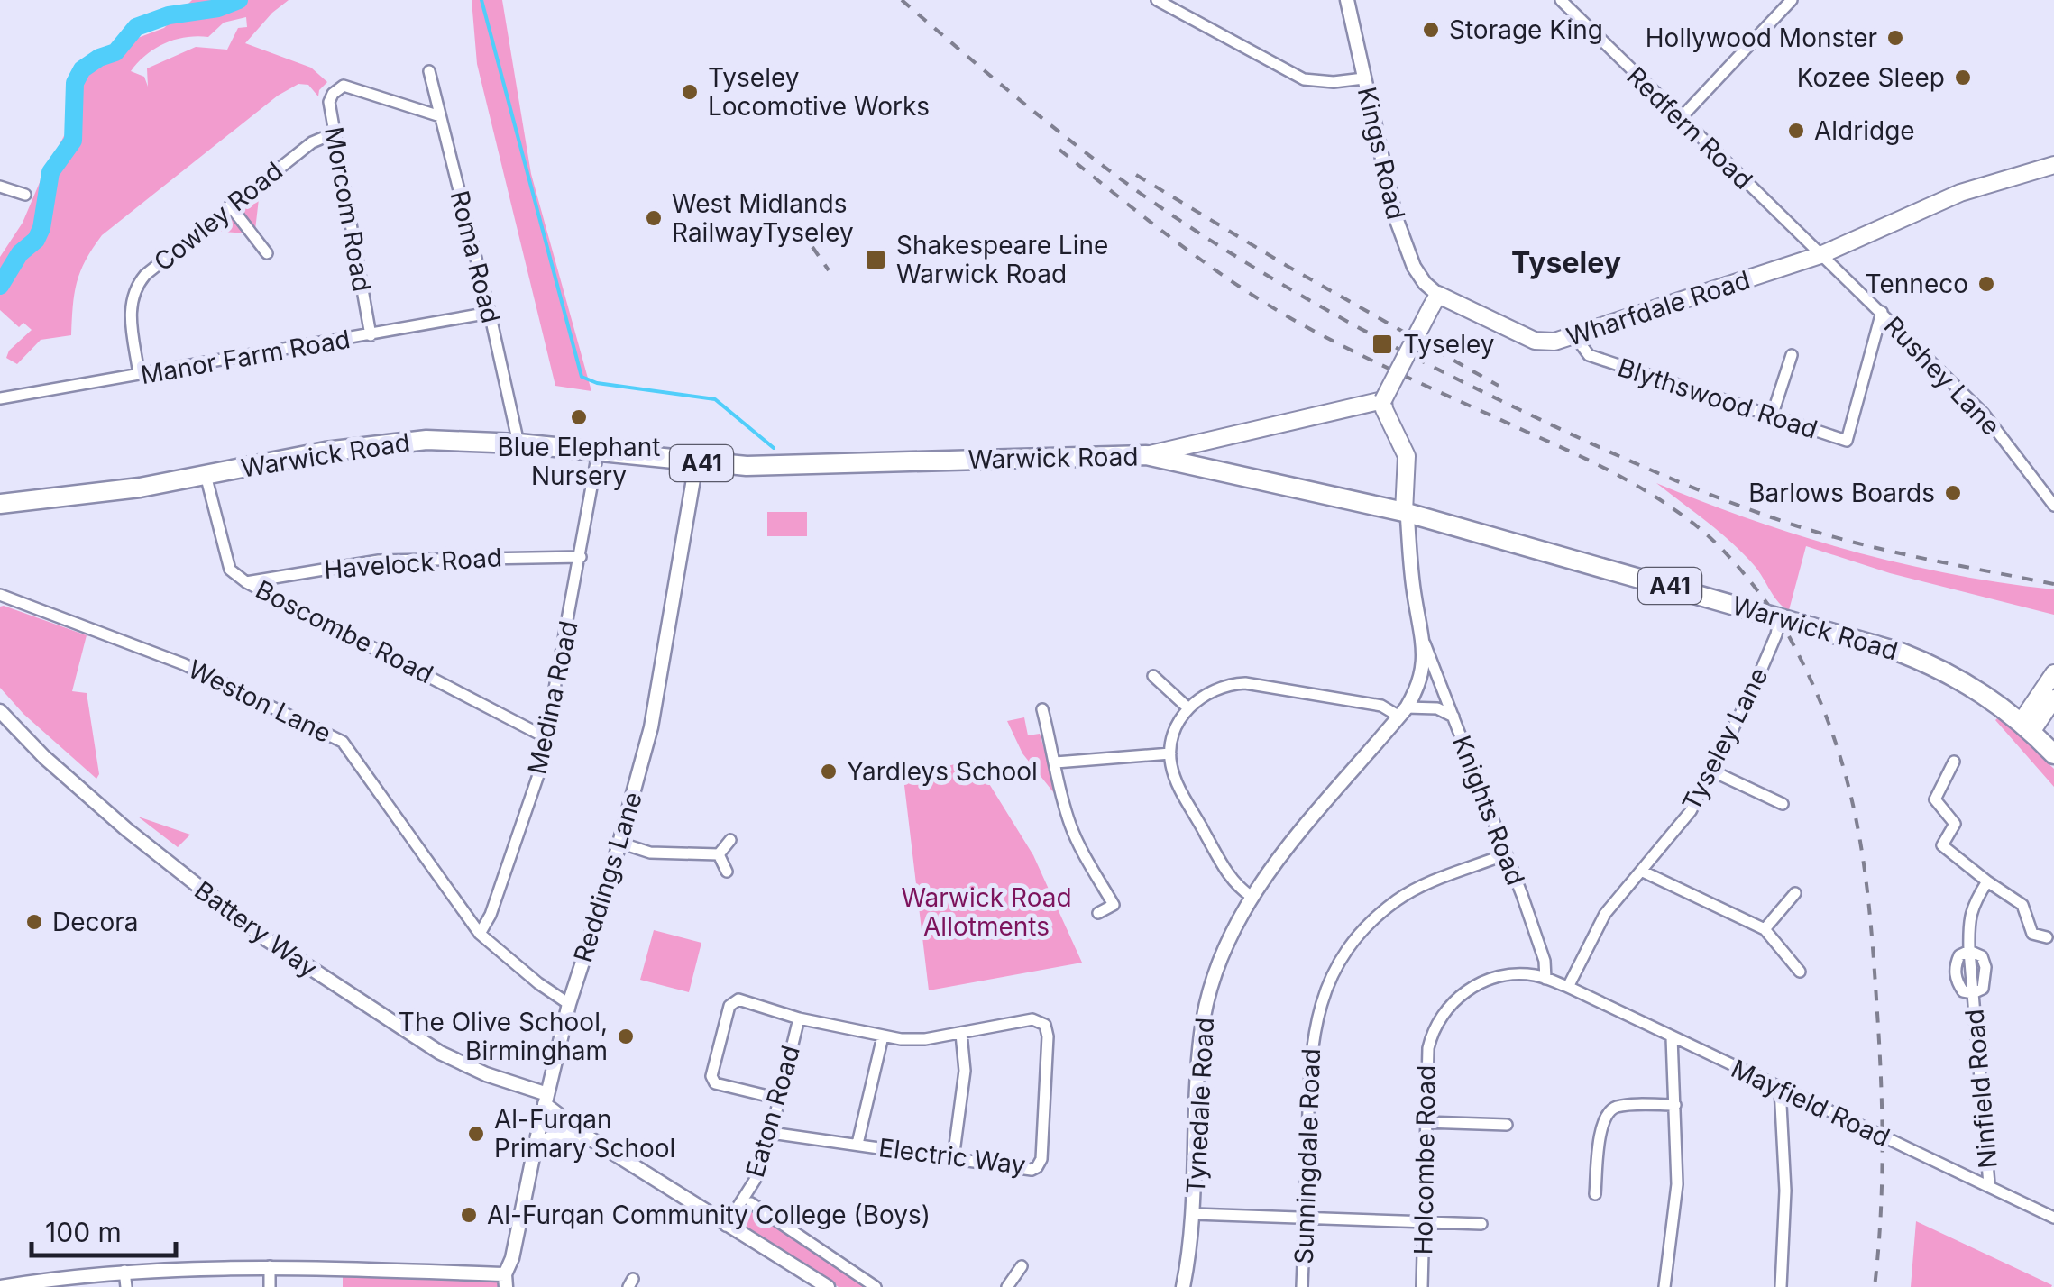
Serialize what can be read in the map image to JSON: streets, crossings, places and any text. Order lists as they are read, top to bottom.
{
  "streets": {
    "highway": ["Warwick Road", "A41"],
    "main road": ["Wharfdale Road"],
    "street": [
      "Redfern Road",
      "Kings Road",
      "Morcom Road",
      "Cowley Road",
      "Roma Road",
      "Manor Farm Road",
      "Rushey Lane",
      "Blythswood Road",
      "Havelock Road",
      "Boscombe Road",
      "Medina Road",
      "Weston Lane",
      "Tyseley Lane",
      "Knights Road",
      "Reddings Lane",
      "Battery Way",
      "Ninfield Road",
      "Mayfield Road",
      "Tynedale Road",
      "Eaton Road",
      "Electric Way",
      "Sunningdale Road",
      "Holcombe Road"
    ]
  },
  "crossings": [
    ["Redfern Road", "Wharfdale Road"],
    ["Redfern Road", "Rushey Lane"],
    ["Kings Road", "Wharfdale Road"],
    ["Morcom Road", "Cowley Road"],
    ["Morcom Road", "Roma Road"],
    ["Morcom Road", "Manor Farm Road"],
    ["Cowley Road", "Manor Farm Road"],
    ["Roma Road", "Manor Farm Road"],
    ["Roma Road", "Warwick Road"],
    ["Wharfdale Road", "Rushey Lane"],
    ["Wharfdale Road", "Blythswood Road"],
    ["Rushey Lane", "Blythswood Road"],
    ["Warwick Road", "Boscombe Road"],
    ["Warwick Road", "Medina Road"],
    ["Warwick Road", "Tyseley Lane"],
    ["Warwick Road", "Knights Road"],
    ["Warwick Road", "Reddings Lane"],
    ["Havelock Road", "Boscombe Road"],
    ["Havelock Road", "Medina Road"],
    ["Boscombe Road", "Medina Road"],
    ["Medina Road", "Weston Lane"],
    ["Weston Lane", "Reddings Lane"],
    ["Tyseley Lane", "Mayfield Road"],
    ["Tyseley Lane", "Holcombe Road"],
    ["Knights Road", "Tynedale Road"],
    ["Knights Road", "Sunningdale Road"],
    ["Knights Road", "Holcombe Road"],
    ["Reddings Lane", "Battery Way"],
    ["Battery Way", "Eaton Road"],
    ["Ninfield Road", "Mayfield Road"],
    ["Mayfield Road", "Holcombe Road"],
    ["Eaton Road", "Electric Way"]
  ],
  "districts": ["Tyseley"],
  "parks": ["Warwick Road Allotments"],
  "places": {
    "other": [
      "Storage King",
      "Hollywood Monster",
      "Kozee Sleep",
      "Tyseley Locomotive Works",
      "Aldridge",
      "West Midlands RailwayTyseley",
      "Tenneco",
      "Blue Elephant Nursery",
      "Barlows Boards",
      "Yardleys School",
      "Decora",
      "The Olive School, Birmingham",
      "Al-Furqan Primary School",
      "Al-Furqan Community College (Boys)"
    ],
    "transit": ["Shakespeare Line Warwick Road", "Tyseley"]
  },
  "scale_bar": "100 m"
}
